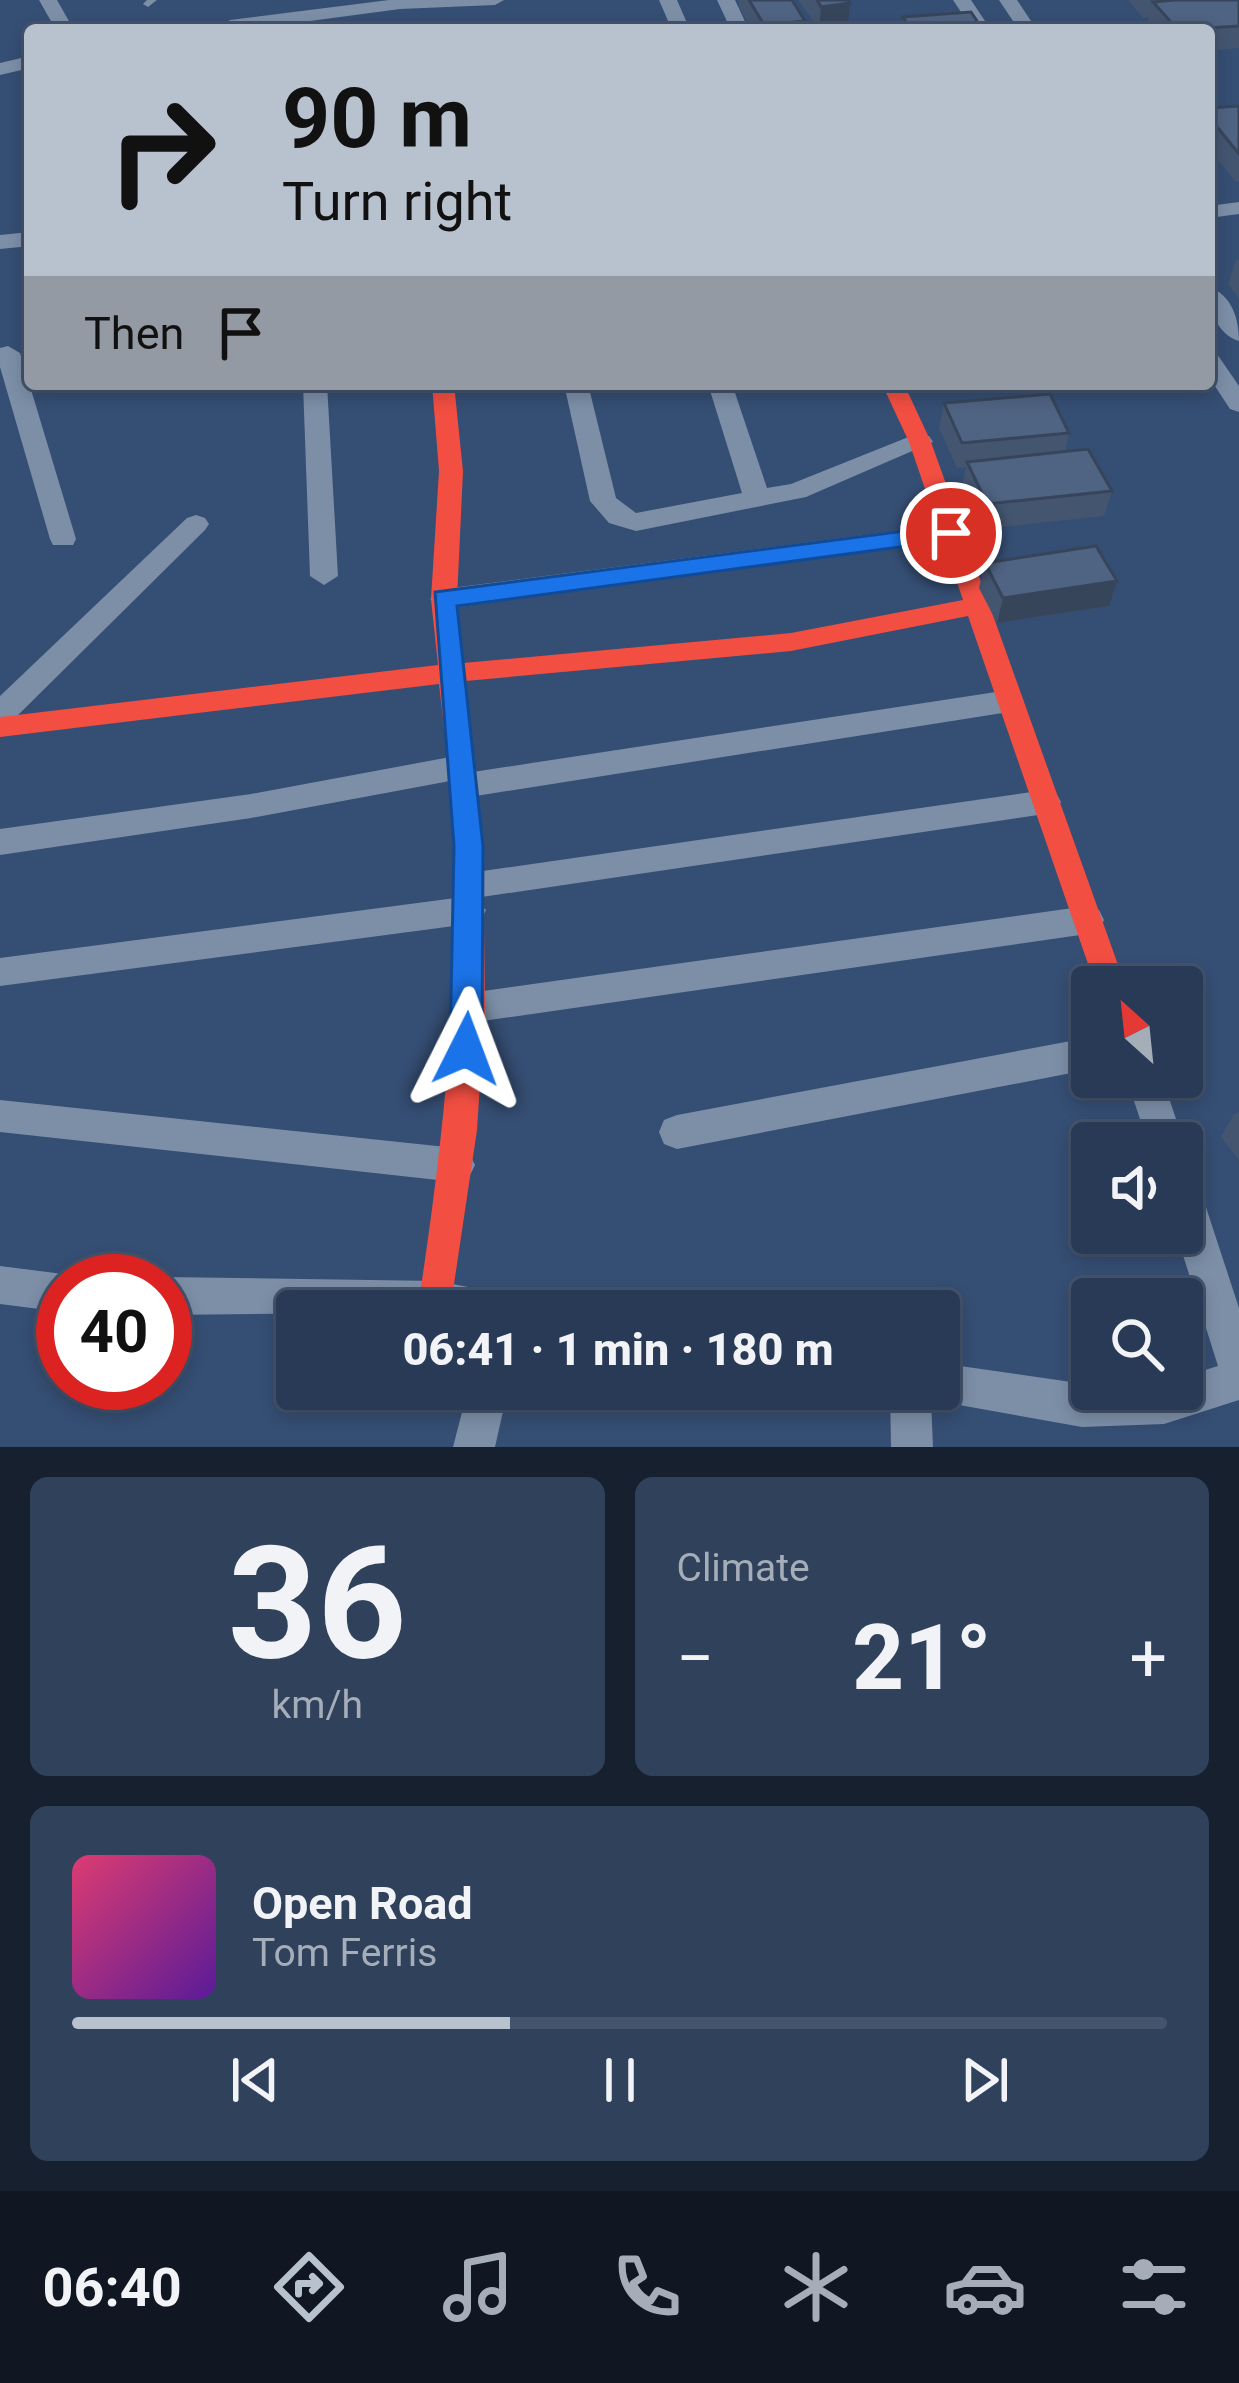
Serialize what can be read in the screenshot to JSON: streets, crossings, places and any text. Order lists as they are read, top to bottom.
{
  "north": "top left",
  "page": {
    "turn": ["90 m", "Turn right"],
    "then": "Then",
    "limit": "40",
    "trip": "06:41 · 1 min · 180 m",
    "tile": [
      ["36", "km/h"],
      "Climate"
    ],
    "heat": ["−", "21°", "+"],
    "song": ["Open Road", "Tom Ferris"],
    "tabs": "06:40"
  }
}
